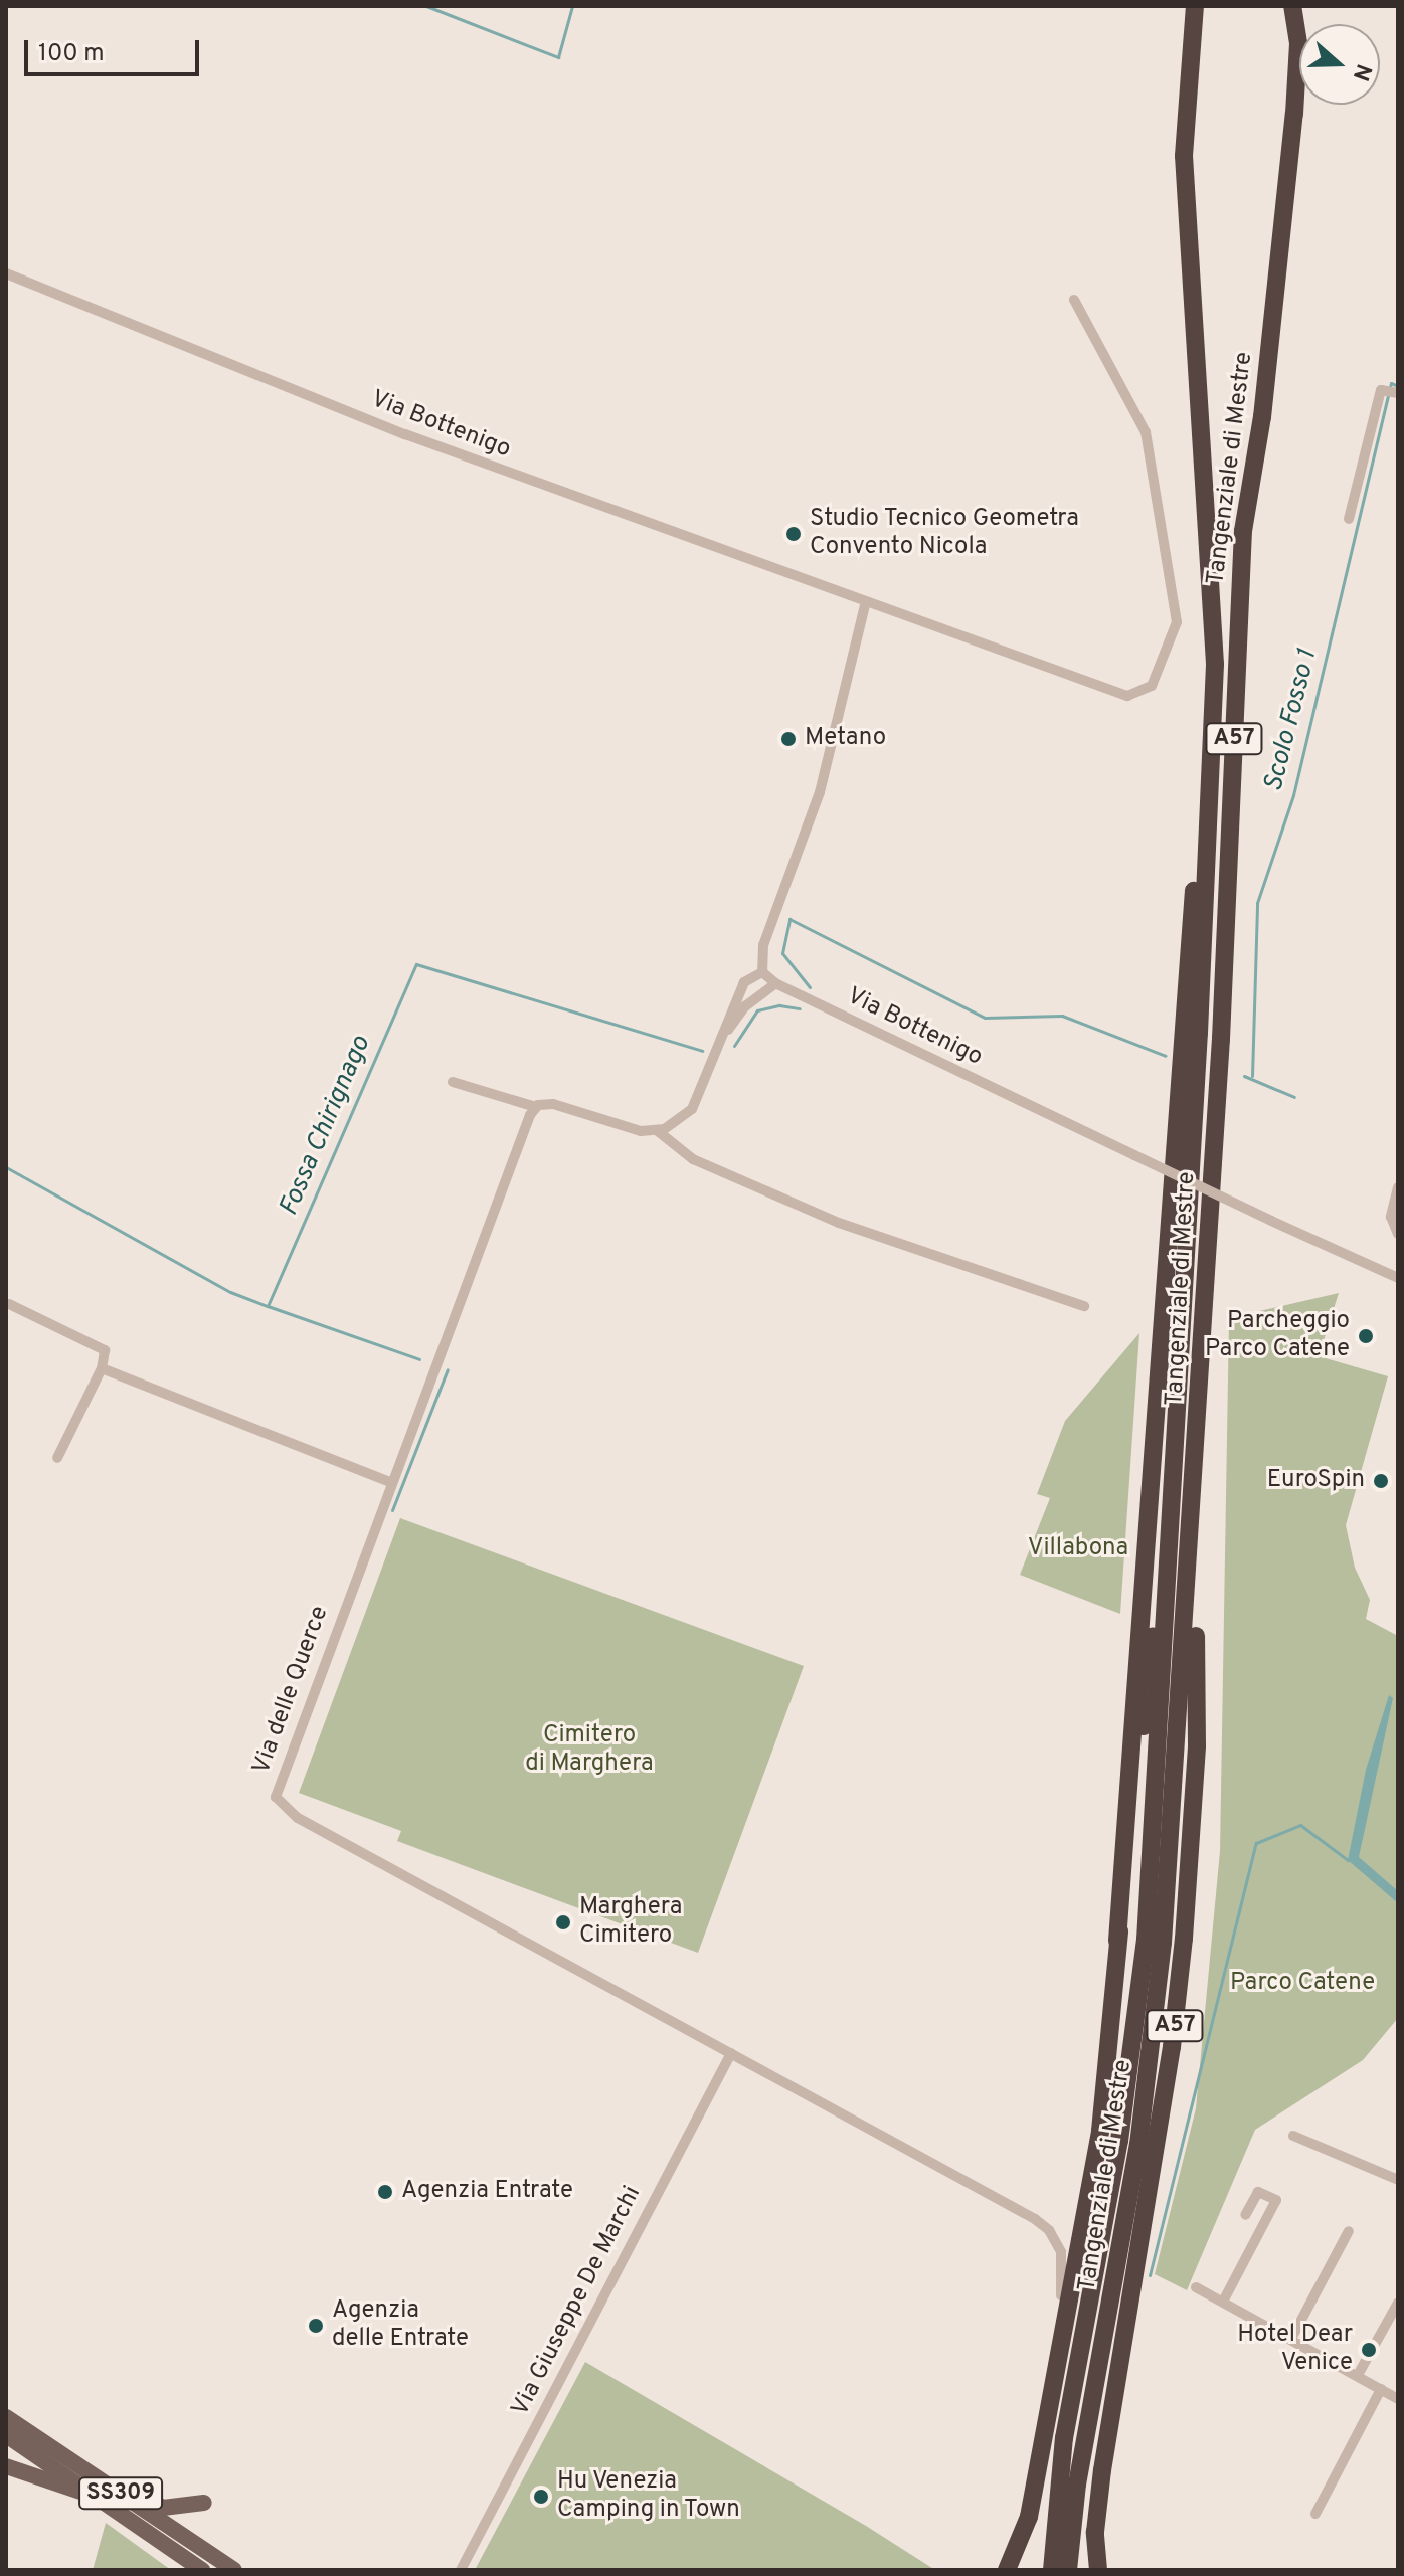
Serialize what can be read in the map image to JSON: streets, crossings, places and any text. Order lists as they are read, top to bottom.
{
  "streets": {
    "highway": ["Tangenziale di Mestre", "A57"],
    "main road": ["SS309"],
    "street": ["Via Bottenigo", "Via delle Querce", "Via Giuseppe De Marchi"]
  },
  "crossings": [
    ["Tangenziale di Mestre", "A57"],
    ["Via delle Querce", "Via Giuseppe De Marchi"]
  ],
  "water": ["Scolo Fosso 1", "Fossa Chirignago"],
  "parks": ["Villabona", "Cimitero di Marghera", "Parco Catene"],
  "places": [
    "Studio Tecnico Geometra Convento Nicola",
    "Metano",
    "Parcheggio Parco Catene",
    "EuroSpin",
    "Marghera Cimitero",
    "Agenzia Entrate",
    "Agenzia delle Entrate",
    "Hotel Dear Venice",
    "Hu Venezia Camping in Town"
  ],
  "scale_bar": "100 m",
  "north": "right"
}
